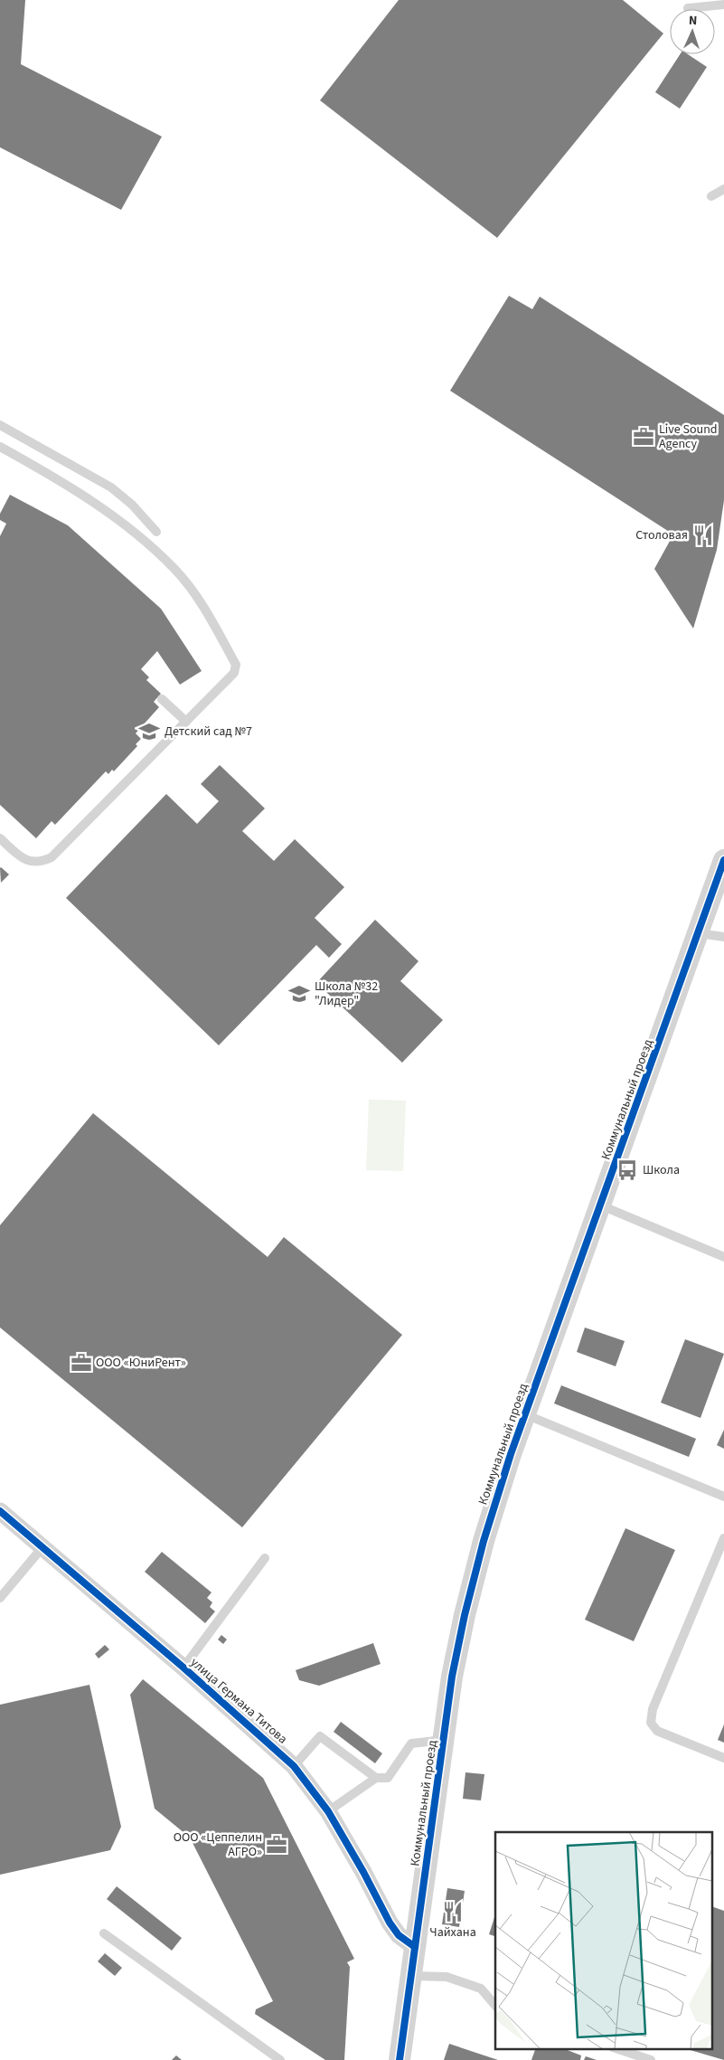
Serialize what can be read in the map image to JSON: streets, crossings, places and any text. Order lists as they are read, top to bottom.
{
  "streets": {
    "street": ["Коммунальный проезд", "улица Германа Титова"]
  },
  "crossings": [
    ["Коммунальный проезд", "улица Германа Титова"]
  ],
  "places": {
    "office": ["Live Sound Agency", "ООО «ЮниРент»", "ООО «Цеппелин АГРО»"],
    "restaurant": ["Столовая", "Чайхана"],
    "school or university": ["Детский сад №7", "Школа №32 \"Лидер\""],
    "bus stop": ["Школа"]
  },
  "north": "top"
}
